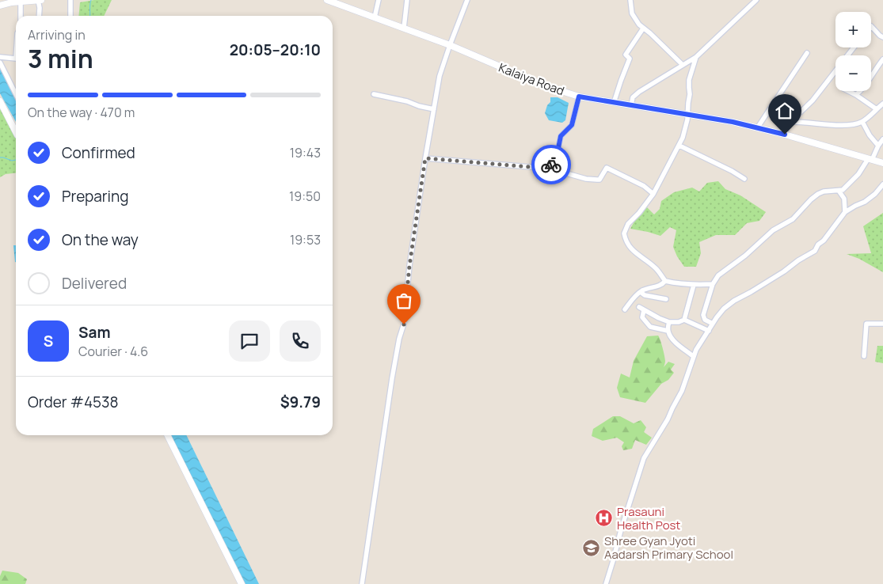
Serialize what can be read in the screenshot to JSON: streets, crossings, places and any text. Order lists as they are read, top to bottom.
{
  "streets": {
    "main road": ["Kalaiya Road"]
  },
  "places": {
    "hospital": ["Prasauni Health Post"],
    "school or university": ["Shree Gyan Jyoti Aadarsh Primary School"]
  },
  "page": {
    "map_buttons": ["+", "−"],
    "heading": ["3 min", "Arriving in", "20:05–20:10"],
    "panel": [
      "Sam",
      "Courier · 4.6",
      "Order #4538",
      "$9.79"
    ],
    "bar": "On the way · 470 m",
    "list": [
      ["Confirmed", "19:43"],
      ["Preparing", "19:50"],
      ["On the way", "19:53"],
      "Delivered"
    ],
    "round": "S"
  }
}
